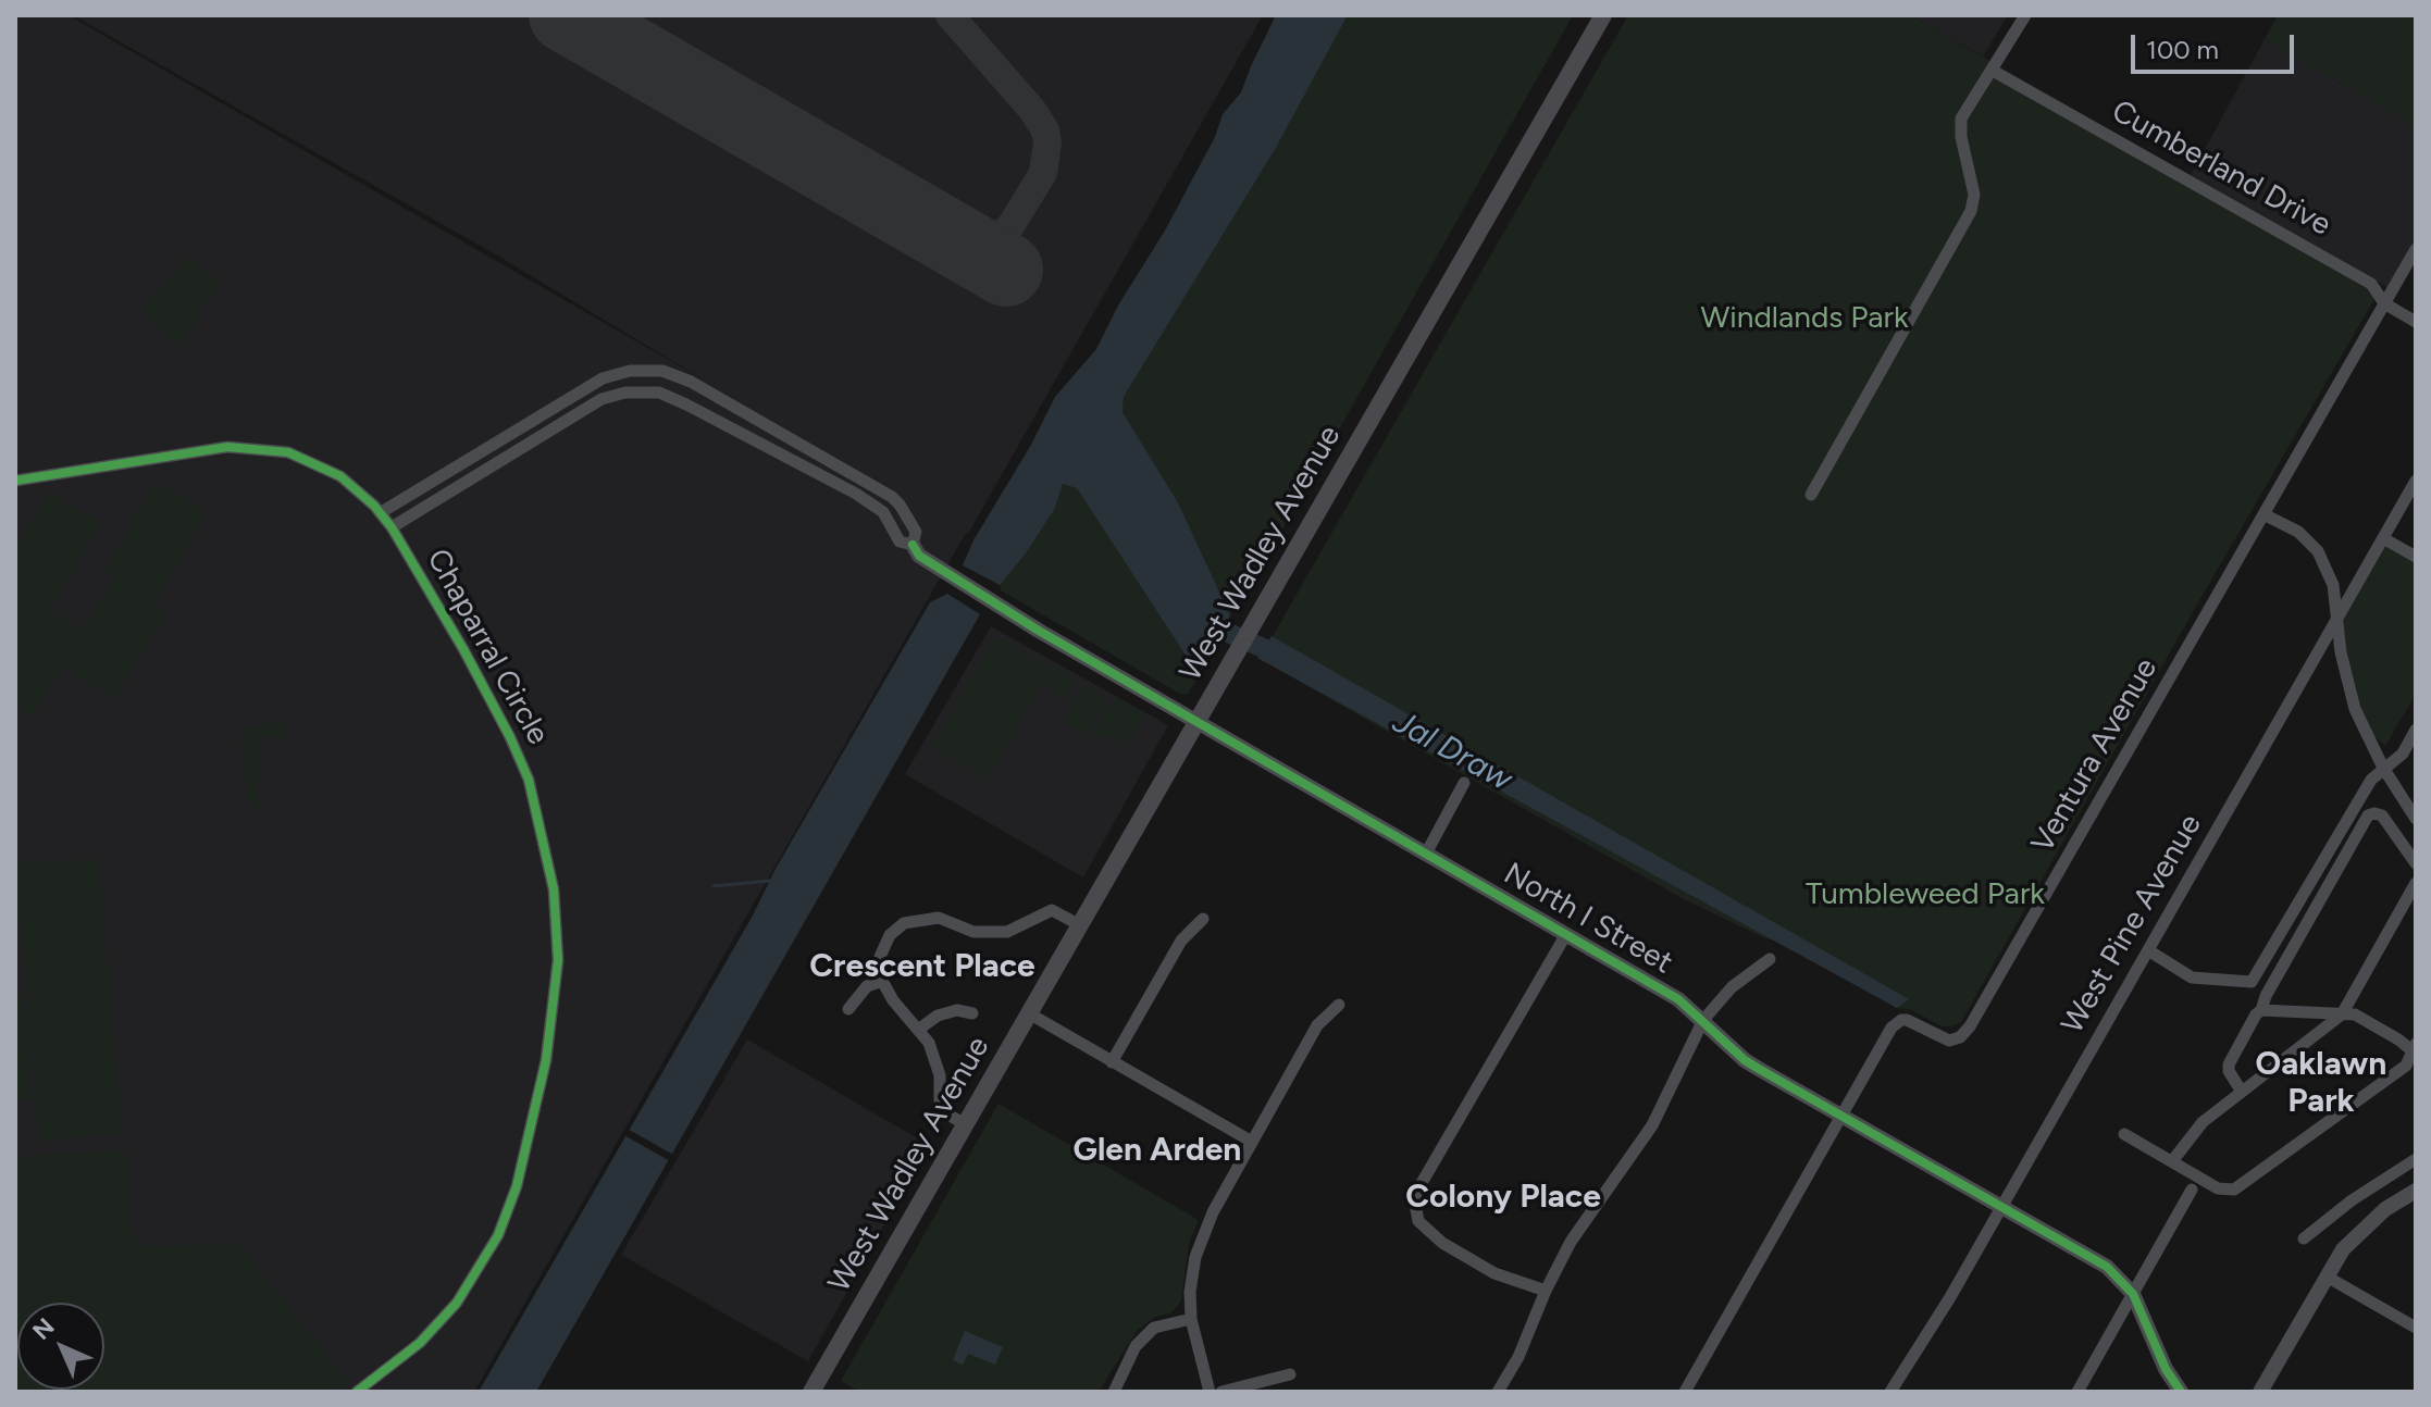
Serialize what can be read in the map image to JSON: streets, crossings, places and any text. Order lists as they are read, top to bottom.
{
  "streets": {
    "main road": ["West Wadley Avenue"],
    "street": [
      "Cumberland Drive",
      "Chaparral Circle",
      "Ventura Avenue",
      "North I Street",
      "West Pine Avenue"
    ]
  },
  "crossings": [
    ["Cumberland Drive", "Ventura Avenue"],
    ["West Wadley Avenue", "North I Street"],
    ["Ventura Avenue", "North I Street"],
    ["North I Street", "West Pine Avenue"]
  ],
  "districts": [
    "Crescent Place",
    "Oaklawn Park",
    "Glen Arden",
    "Colony Place"
  ],
  "water": ["Jal Draw"],
  "parks": ["Windlands Park", "Tumbleweed Park"],
  "scale_bar": "100 m",
  "north": "top left"
}
